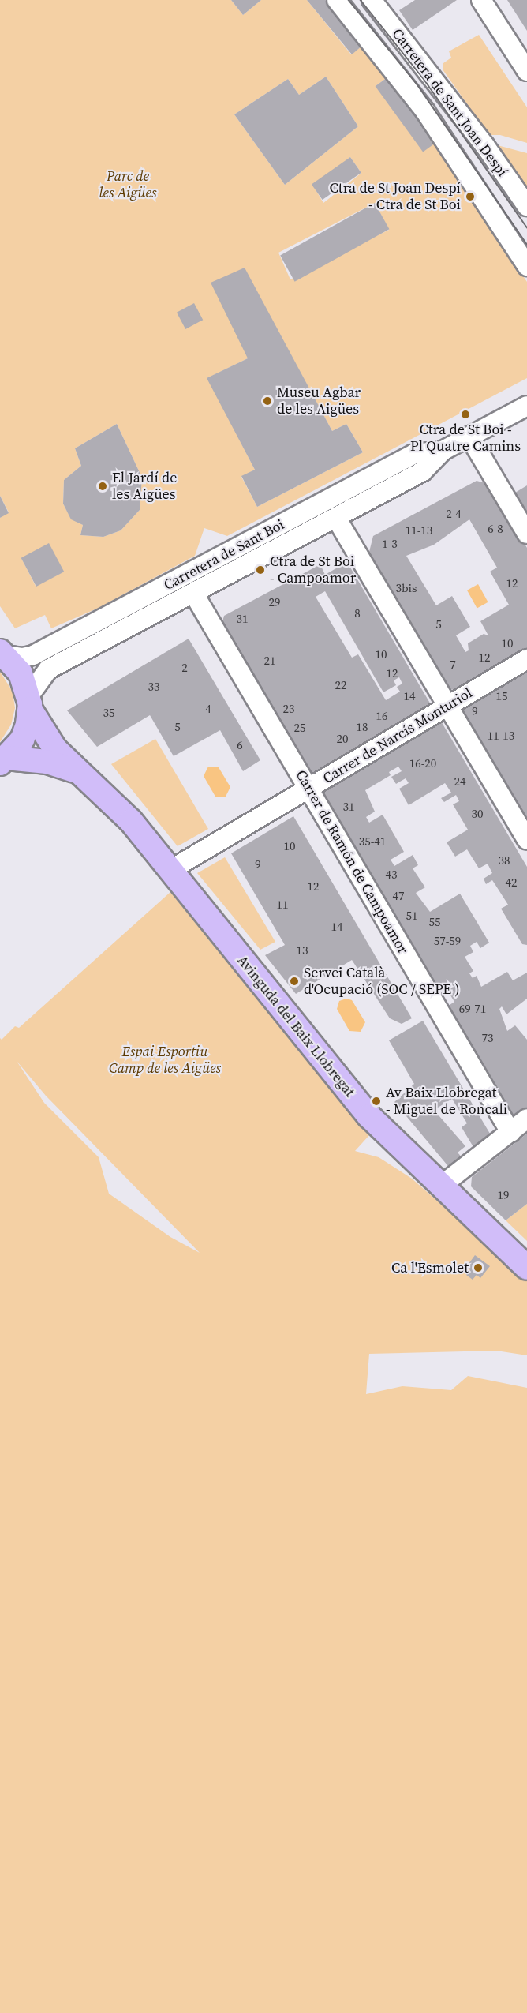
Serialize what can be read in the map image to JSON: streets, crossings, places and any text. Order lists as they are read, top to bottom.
{
  "streets": {
    "main road": ["Avinguda del Baix Llobregat"],
    "street": [
      "Carretera de Sant Joan Despí",
      "Carretera de Sant Boi",
      "Carrer de Narcís Monturiol",
      "Carrer de Ramón de Campoamor"
    ]
  },
  "crossings": [
    ["Carretera de Sant Boi", "Carrer de Ramón de Campoamor"],
    ["Carretera de Sant Boi", "Avinguda del Baix Llobregat"],
    ["Carrer de Narcís Monturiol", "Carrer de Ramón de Campoamor"],
    ["Carrer de Narcís Monturiol", "Avinguda del Baix Llobregat"]
  ],
  "parks": ["Parc de les Aigües", "Espai Esportiu Camp de les Aigües"],
  "places": [
    "Ctra de St Joan Despí - Ctra de St Boi",
    "Museu Agbar de les Aigües",
    "Ctra de St Boi - Pl Quatre Camins",
    "El Jardí de les Aigües",
    "Ctra de St Boi - Campoamor",
    "Servei Català d'Ocupació (SOC / SEPE )",
    "Av Baix Llobregat - Miguel de Roncali",
    "Ca l'Esmolet"
  ],
  "house_numbers": [
    "2-4",
    "6-8",
    "11-13",
    "1-3",
    "12",
    "3bis",
    "29",
    "8",
    "31",
    "5",
    "10",
    "10",
    "12",
    "21",
    "7",
    "2",
    "12",
    "22",
    "33",
    "14",
    "15",
    "4",
    "23",
    "9",
    "35",
    "16",
    "5",
    "18",
    "25",
    "11-13",
    "20",
    "6",
    "16-20",
    "24",
    "31",
    "30",
    "35-41",
    "10",
    "38",
    "9",
    "43",
    "42",
    "12",
    "47",
    "11",
    "51",
    "55",
    "14",
    "57-59",
    "13",
    "69-71",
    "73",
    "19"
  ]
}
